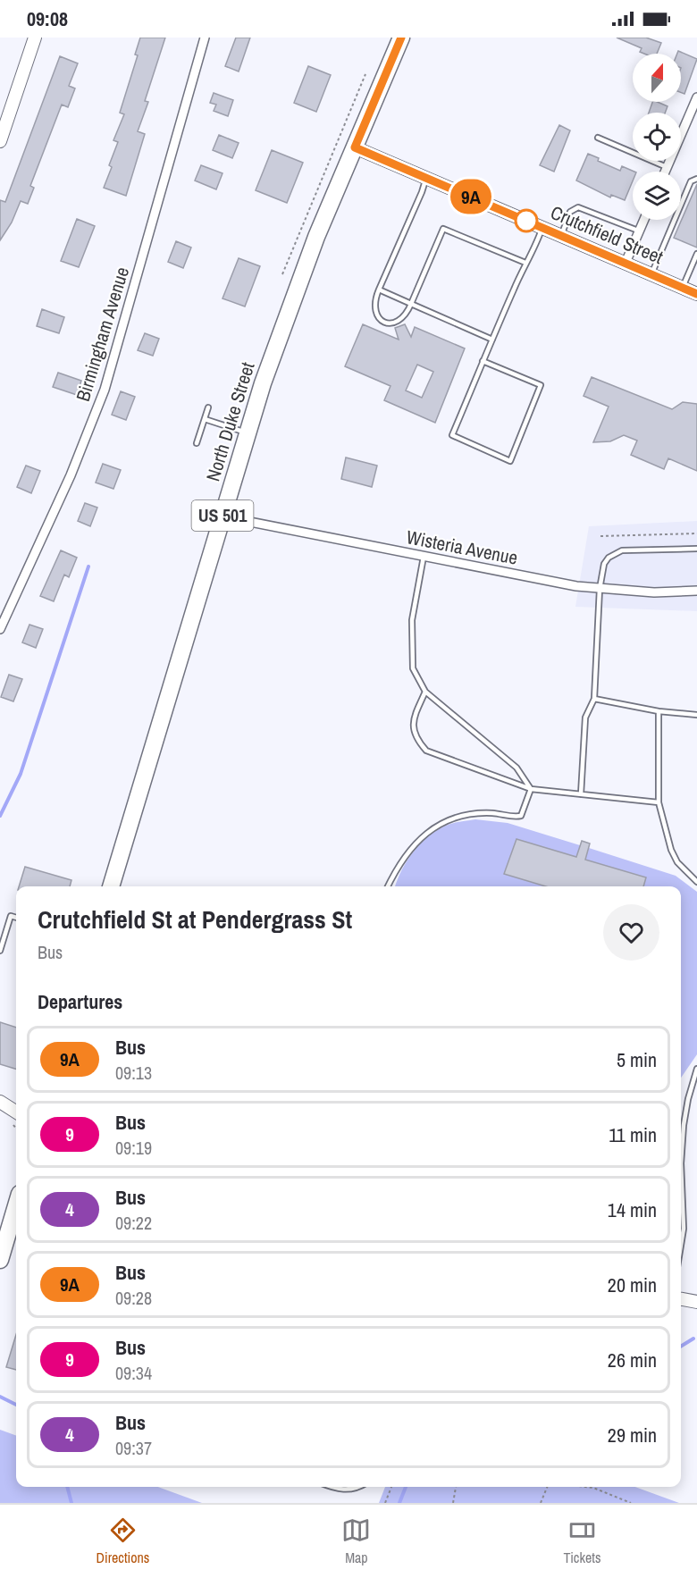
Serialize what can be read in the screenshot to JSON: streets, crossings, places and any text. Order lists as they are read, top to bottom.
{
  "streets": {
    "highway": ["North Duke Street", "US 501"],
    "street": ["Crutchfield Street", "Birmingham Avenue", "Wisteria Avenue"]
  },
  "crossings": [
    ["Crutchfield Street", "North Duke Street"],
    ["North Duke Street", "Wisteria Avenue"]
  ],
  "lines": ["bus line 9A"],
  "north": "top",
  "page": {
    "status": "09:08",
    "on_map": "9A",
    "heading": [
      ["Crutchfield St at Pendergrass St", "Bus"],
      "Departures"
    ],
    "list": [
      {
        "mark": "9A",
        "name": "Bus",
        "note": "09:13",
        "value": "5 min"
      },
      {
        "mark": "9",
        "name": "Bus",
        "note": "09:19",
        "value": "11 min"
      },
      {
        "mark": "4",
        "name": "Bus",
        "note": "09:22",
        "value": "14 min"
      },
      {
        "mark": "9A",
        "name": "Bus",
        "note": "09:28",
        "value": "20 min"
      },
      {
        "mark": "9",
        "name": "Bus",
        "note": "09:34",
        "value": "26 min"
      },
      {
        "mark": "4",
        "name": "Bus",
        "note": "09:37",
        "value": "29 min"
      }
    ],
    "tabs": ["Directions", "Map", "Tickets"]
  }
}
